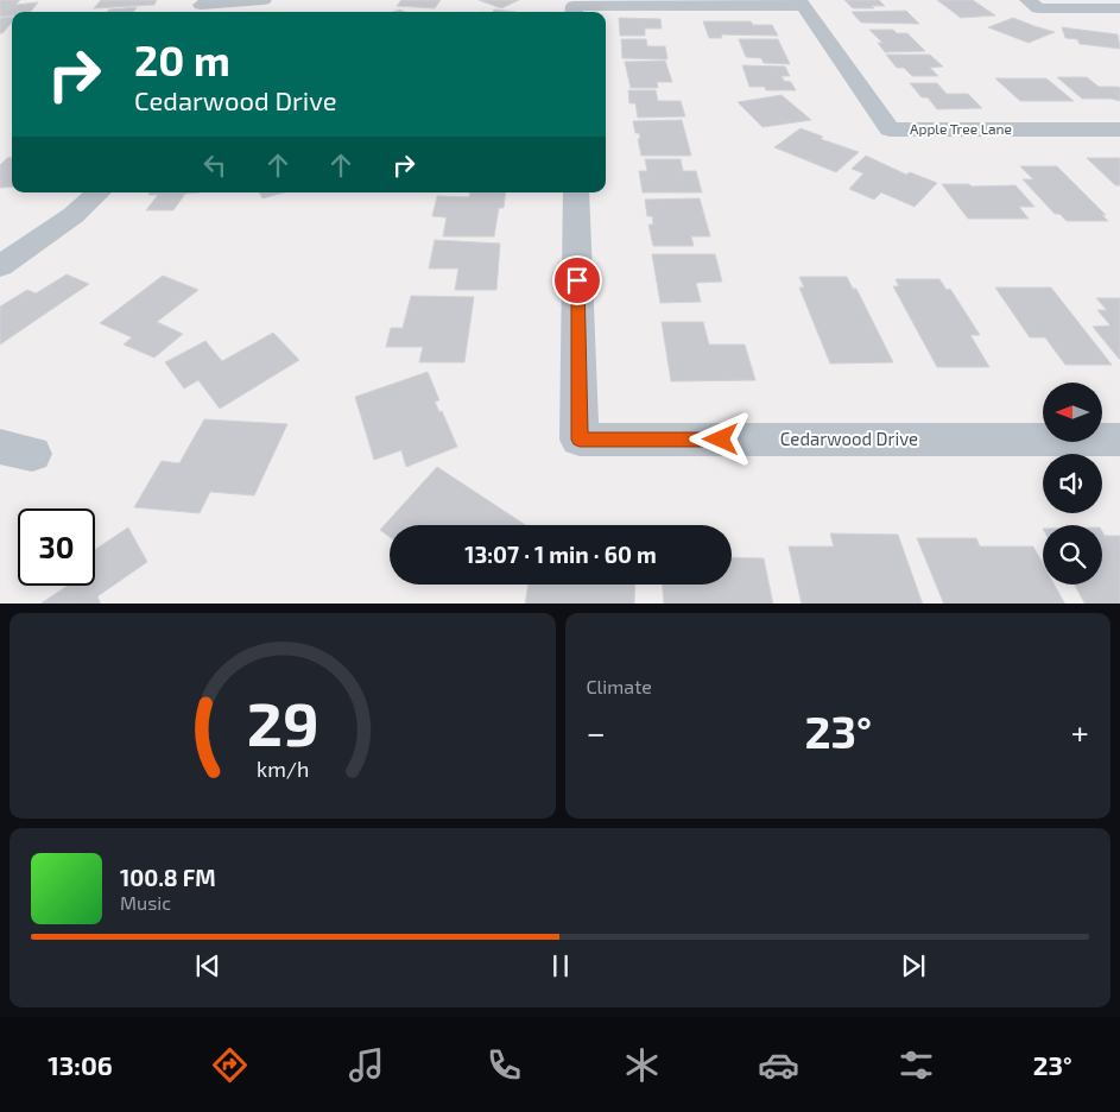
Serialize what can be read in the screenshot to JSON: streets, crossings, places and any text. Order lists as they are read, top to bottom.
{
  "streets": {
    "street": ["Apple Tree Lane", "Cedarwood Drive"]
  },
  "north": "left",
  "page": {
    "turn": ["20 m", "Cedarwood Drive"],
    "limit": "30",
    "trip": "13:07 · 1 min · 60 m",
    "tile": "Climate",
    "heat": ["−", "23°", "+"],
    "song": ["100.8 FM", "Music"],
    "tabs": ["13:06", "23°"],
    "gauge": ["29", "km/h"]
  }
}
